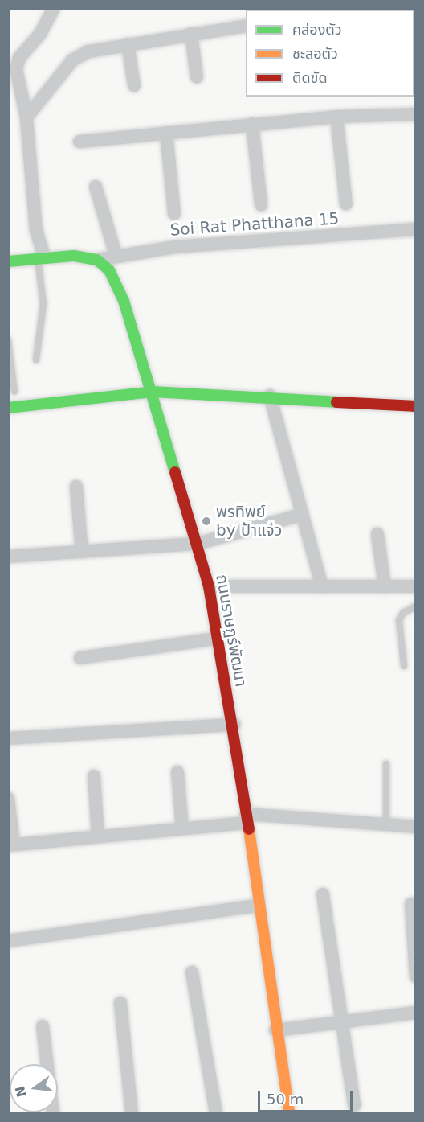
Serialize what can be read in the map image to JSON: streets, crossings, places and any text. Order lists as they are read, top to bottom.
{
  "streets": {
    "street": ["Soi Rat Phatthana 15", "ถนนราษฏร์พัฒนา"]
  },
  "crossings": [
    ["Soi Rat Phatthana 15", "ถนนราษฏร์พัฒนา"]
  ],
  "places": ["พรทิพย์ by ป้าแจ๋ว"],
  "legend": ["คล่องตัว", "ชะลอตัว", "ติดขัด"],
  "scale_bar": "50 m",
  "north": "left"
}
